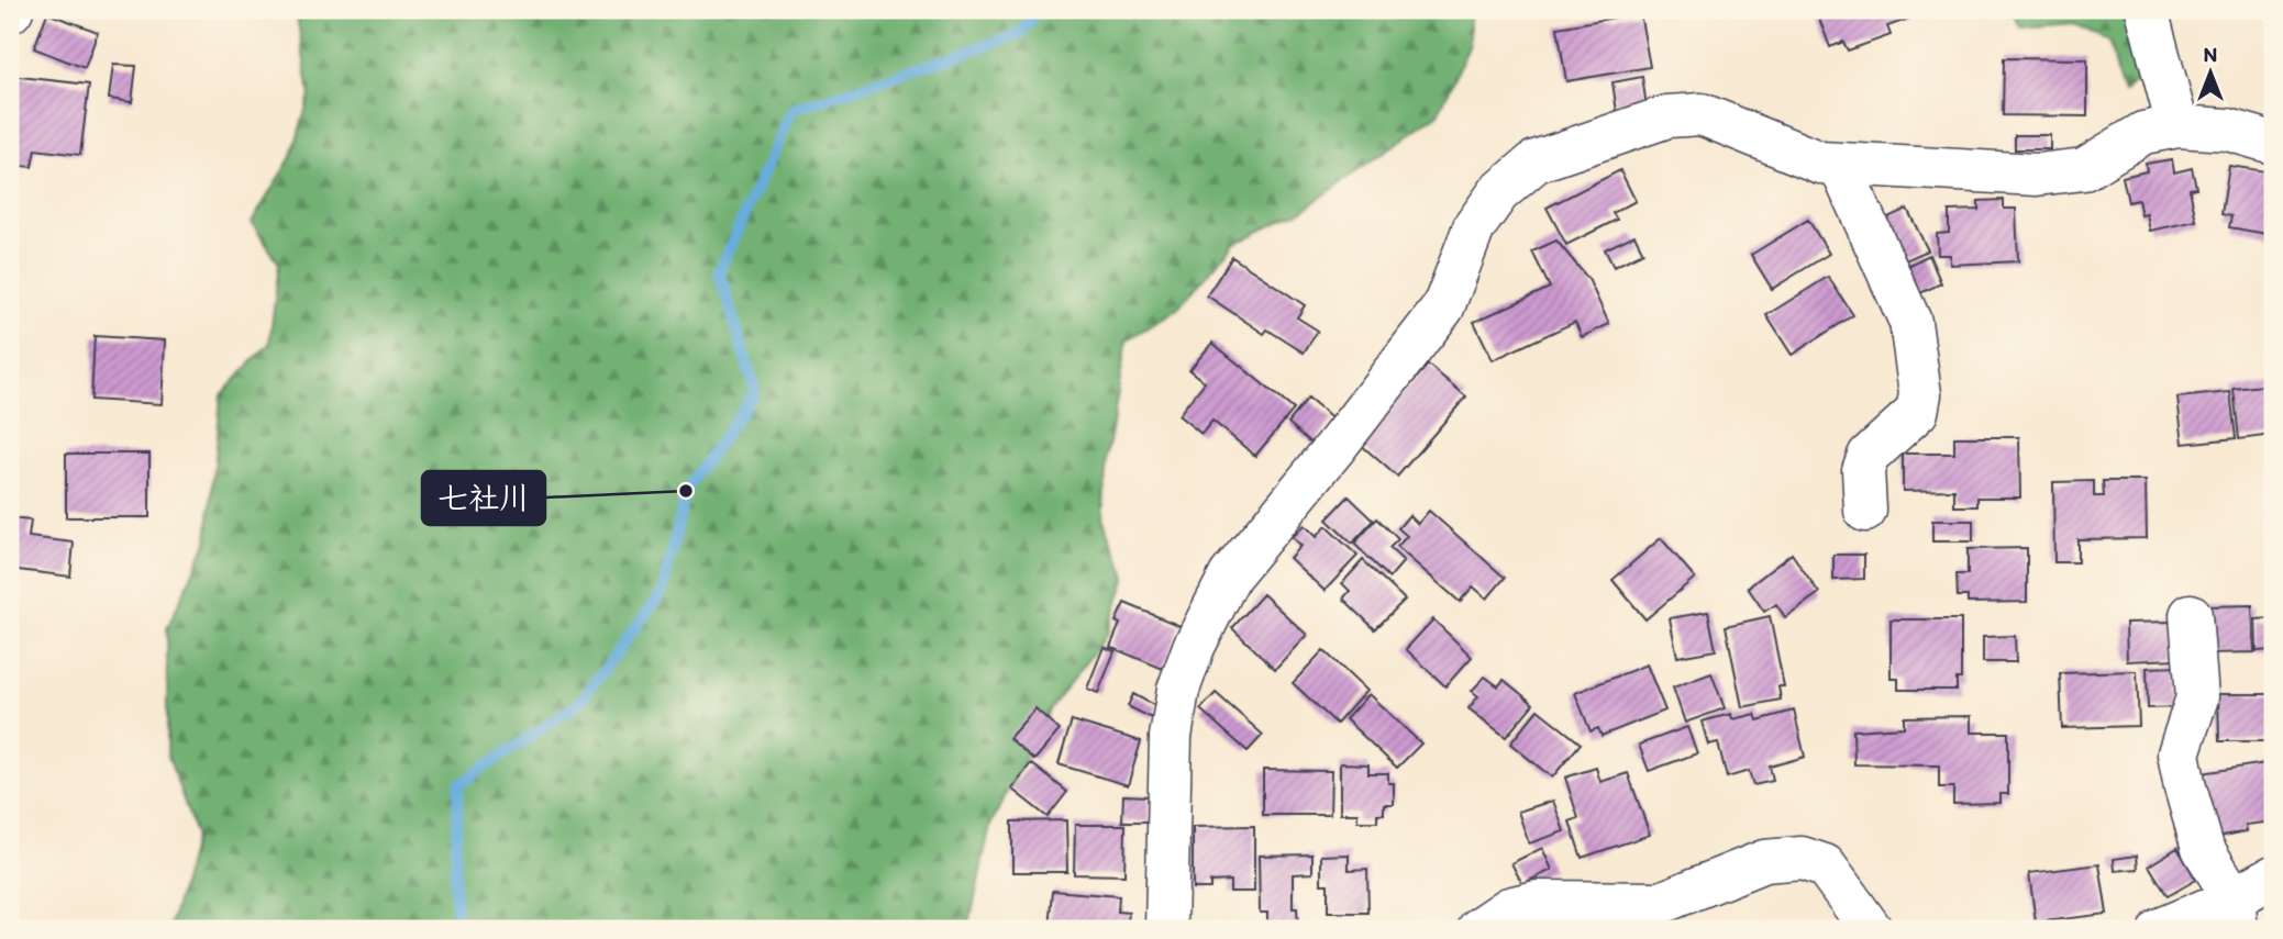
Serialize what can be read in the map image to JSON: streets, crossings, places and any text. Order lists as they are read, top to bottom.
{
  "places": ["七社川"],
  "north": "top"
}
